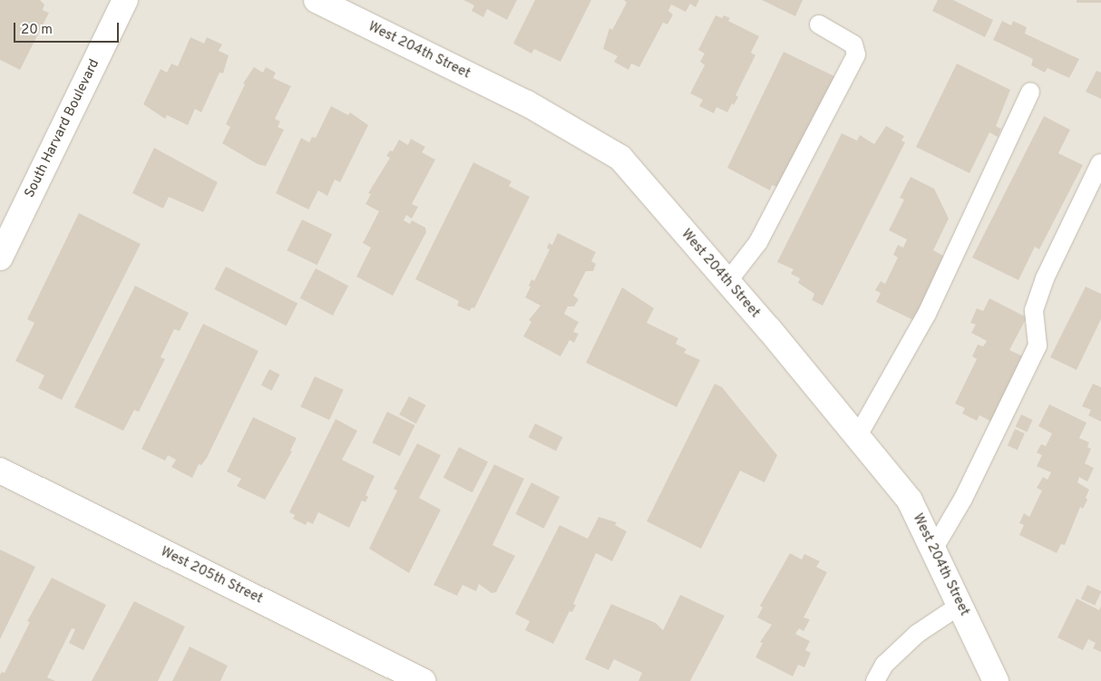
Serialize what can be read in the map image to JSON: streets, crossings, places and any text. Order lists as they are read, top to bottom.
{
  "streets": {
    "street": ["West 204th Street", "South Harvard Boulevard", "West 205th Street"]
  },
  "scale_bar": "20 m"
}
